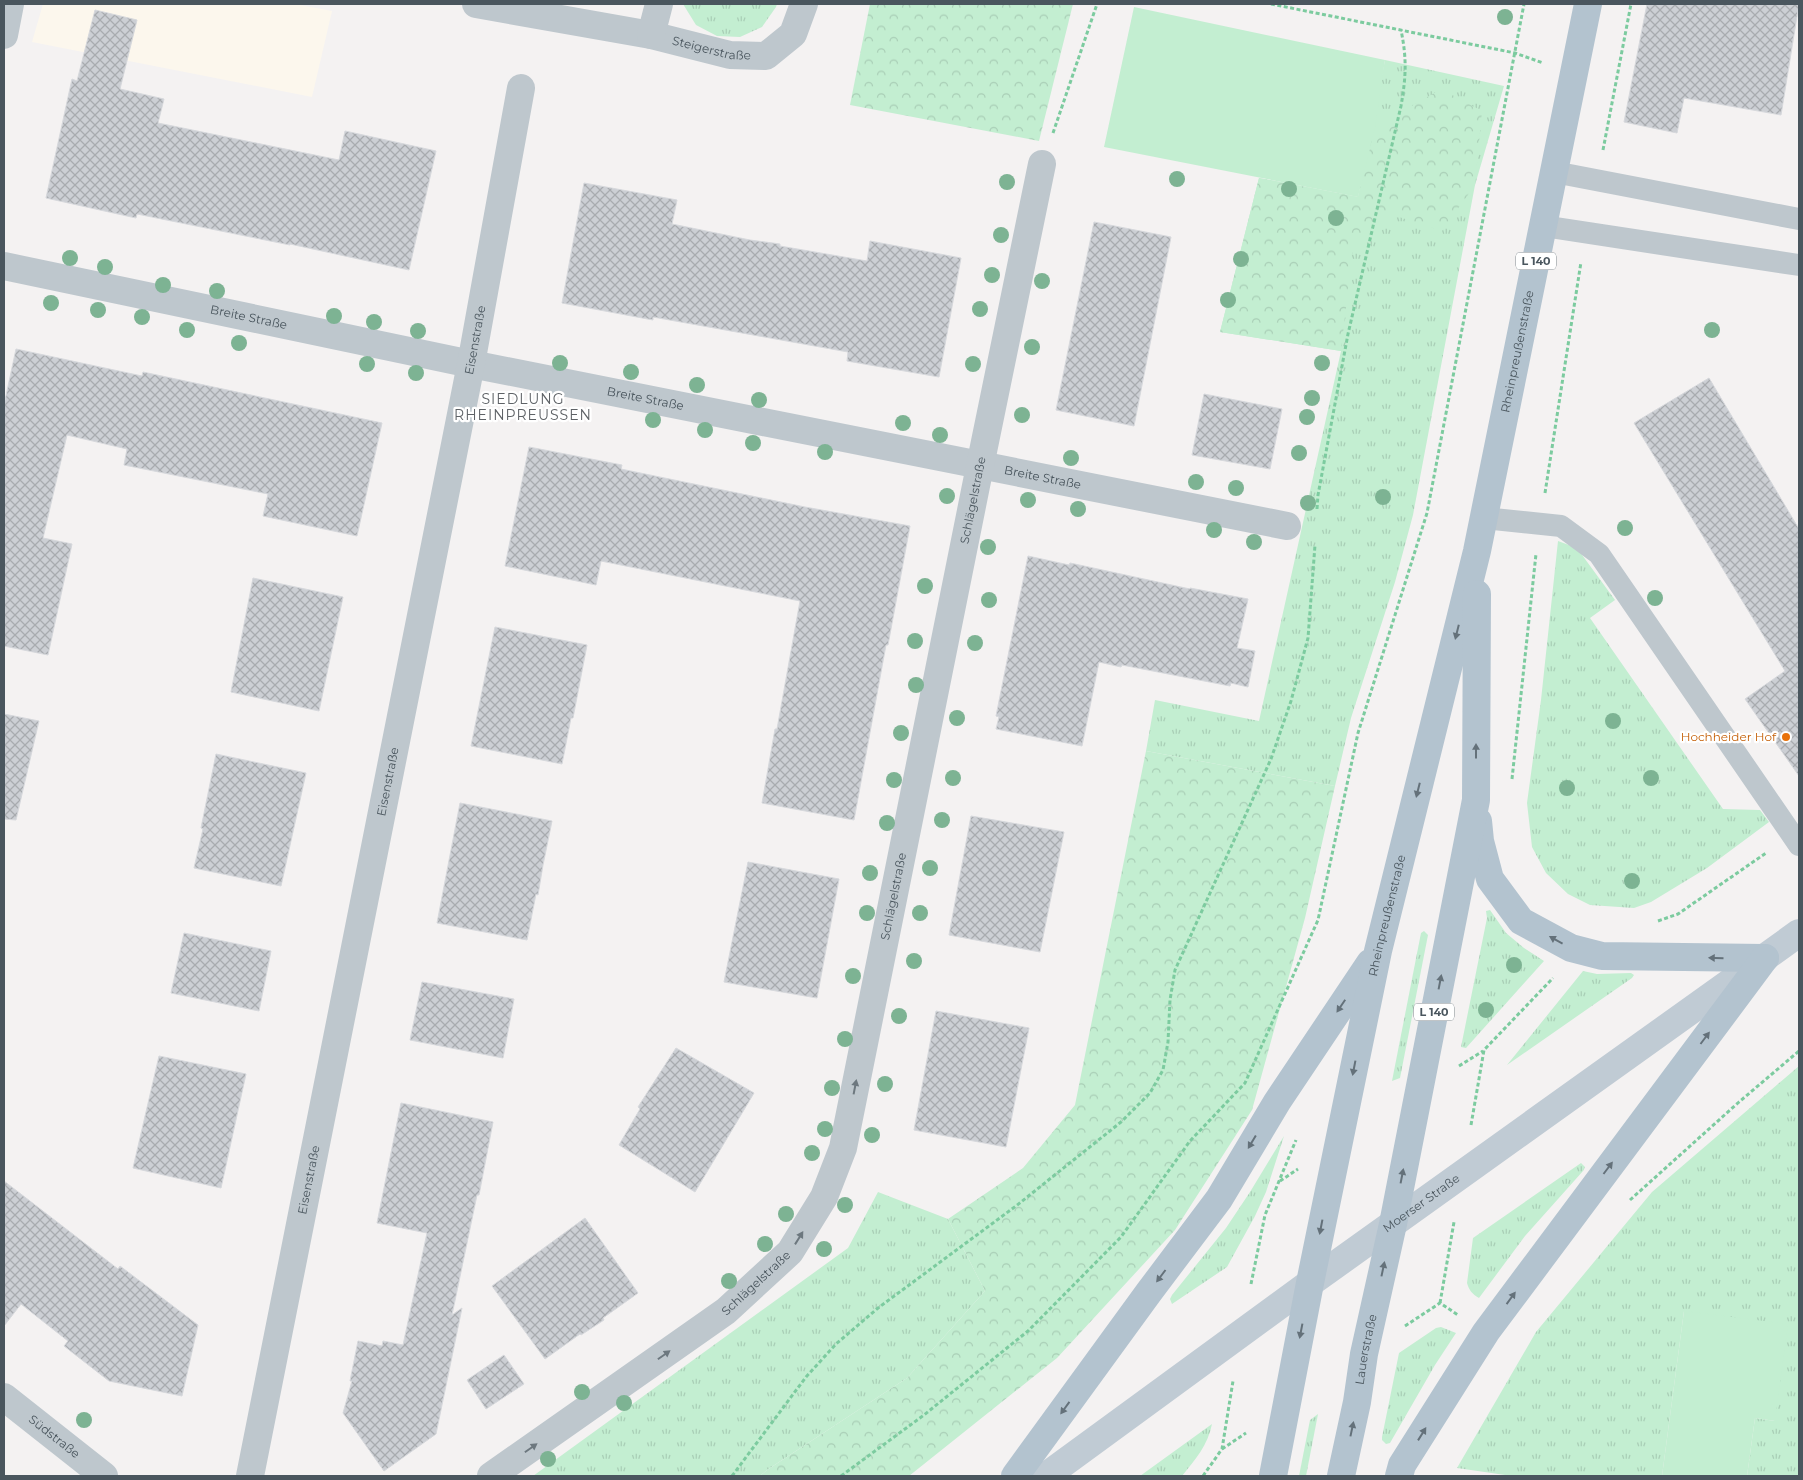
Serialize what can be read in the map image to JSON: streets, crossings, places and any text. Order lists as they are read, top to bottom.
{
  "streets": {
    "main road": [
      "L 140",
      "Rheinpreußenstraße",
      "Moerser Straße",
      "Lauerstraße"
    ],
    "street": [
      "Steigerstraße",
      "Breite Straße",
      "Eisenstraße",
      "Schlägelstraße",
      "Südstraße"
    ]
  },
  "crossings": [
    ["L 140", "Rheinpreußenstraße"],
    ["L 140", "Moerser Straße"],
    ["Breite Straße", "Eisenstraße"],
    ["Breite Straße", "Schlägelstraße"],
    ["Rheinpreußenstraße", "Moerser Straße"],
    ["Rheinpreußenstraße", "Lauerstraße"],
    ["Moerser Straße", "Lauerstraße"]
  ],
  "one_way": ["Schlägelstraße"],
  "districts": ["SIEDLUNG RHEINPREUSSEN"],
  "places": ["Hochheider Hof"]
}
